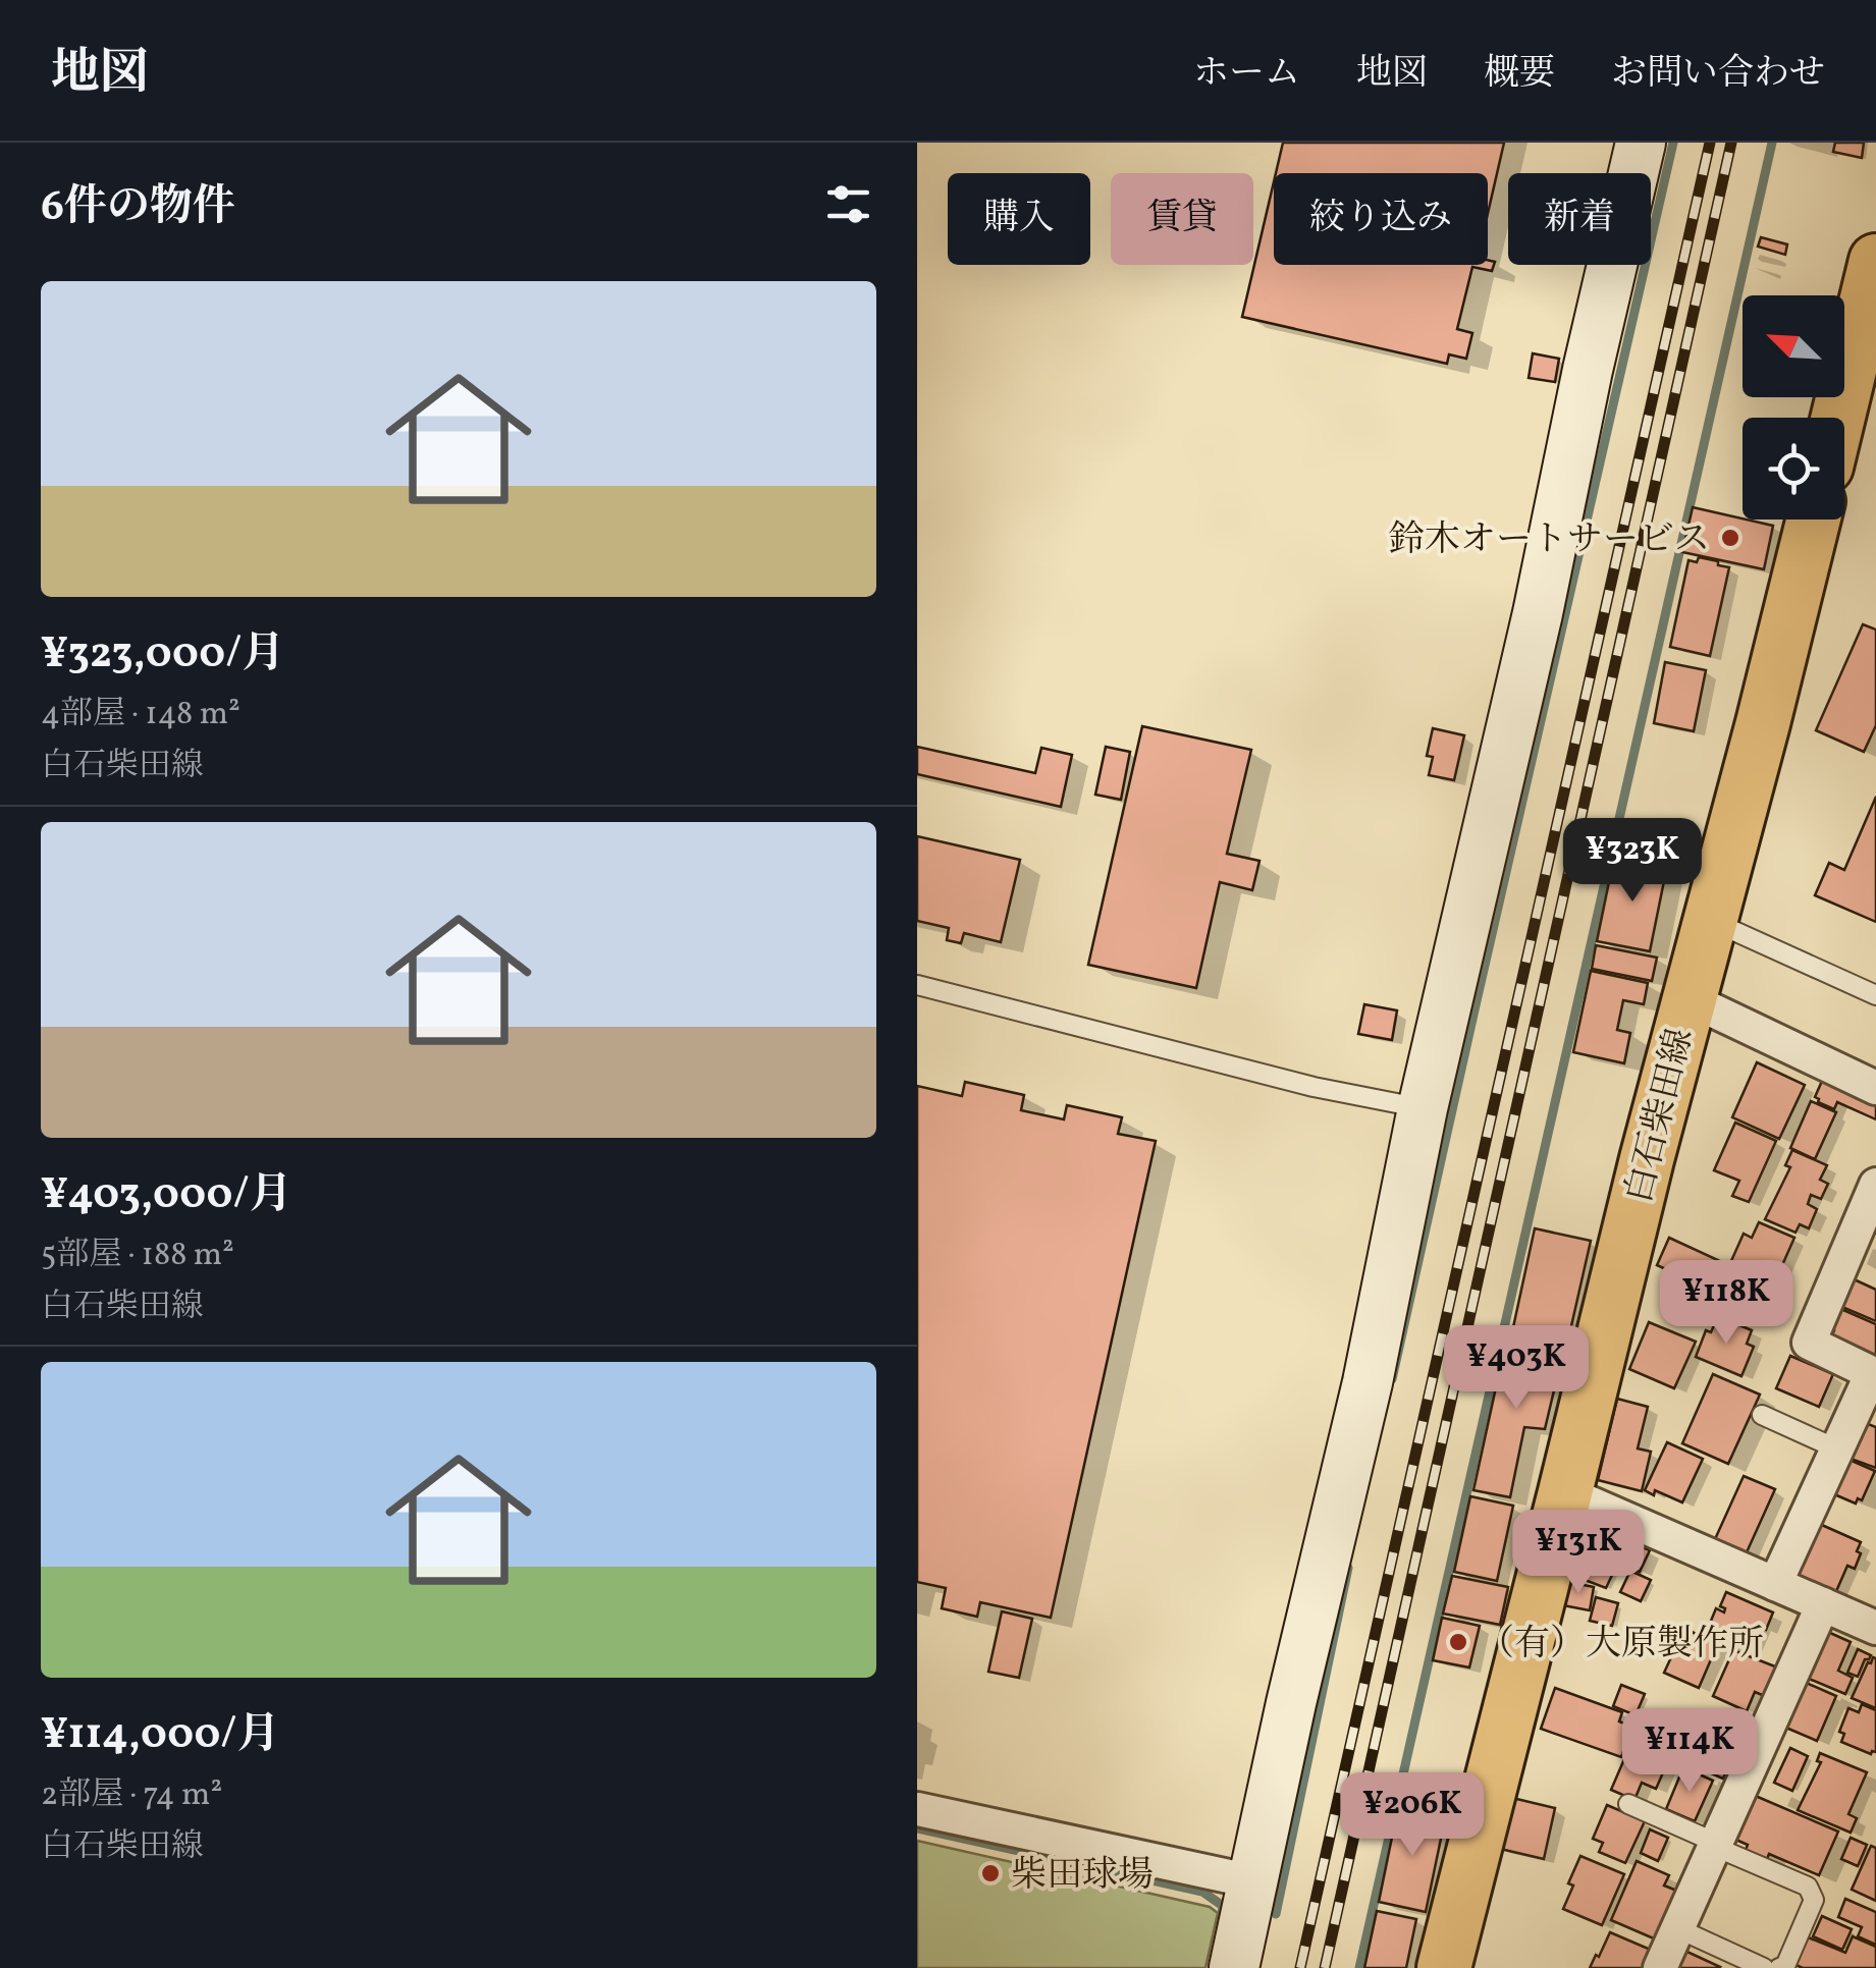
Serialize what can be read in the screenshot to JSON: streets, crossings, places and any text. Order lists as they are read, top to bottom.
{
  "streets": {
    "main road": ["白石柴田線"]
  },
  "places": ["鈴木オートサービス", "（有）大原製作所", "柴田球場"],
  "north": "top left",
  "page": {
    "header": "地図",
    "nav": [
      "ホーム",
      "地図",
      "概要",
      "お問い合わせ"
    ],
    "heading": "6件の物件",
    "chip": [
      "購入",
      "賃貸",
      "絞り込み",
      "新着"
    ],
    "list": [
      {
        "name": "¥323,000/月",
        "note": "4部屋 · 148 m² · 白石柴田線"
      },
      {
        "name": "¥403,000/月",
        "note": "5部屋 · 188 m² · 白石柴田線"
      },
      {
        "name": "¥114,000/月",
        "note": "2部屋 · 74 m² · 白石柴田線"
      }
    ],
    "price": [
      "¥323K",
      "¥118K",
      "¥403K",
      "¥131K",
      "¥114K",
      "¥206K"
    ]
  }
}
